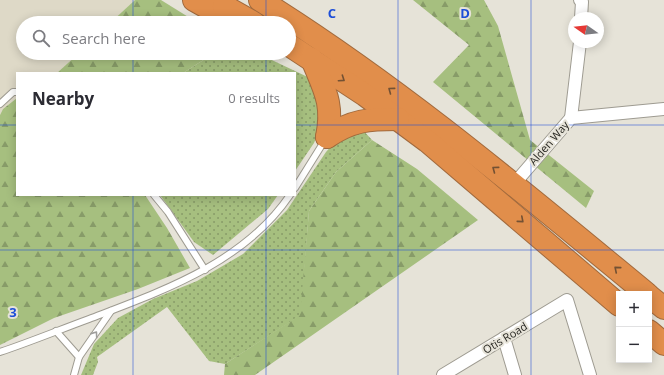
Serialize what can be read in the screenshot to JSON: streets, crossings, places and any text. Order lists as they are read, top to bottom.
{
  "streets": {
    "street": ["Alden Way", "Otis Road"]
  },
  "north": "left",
  "page": {
    "search": "Search here",
    "heading": ["Nearby", "0 results"],
    "map_buttons": ["+", "−"]
  },
  "grid": {
    "columns": ["C", "D"],
    "rows": ["3"]
  }
}
